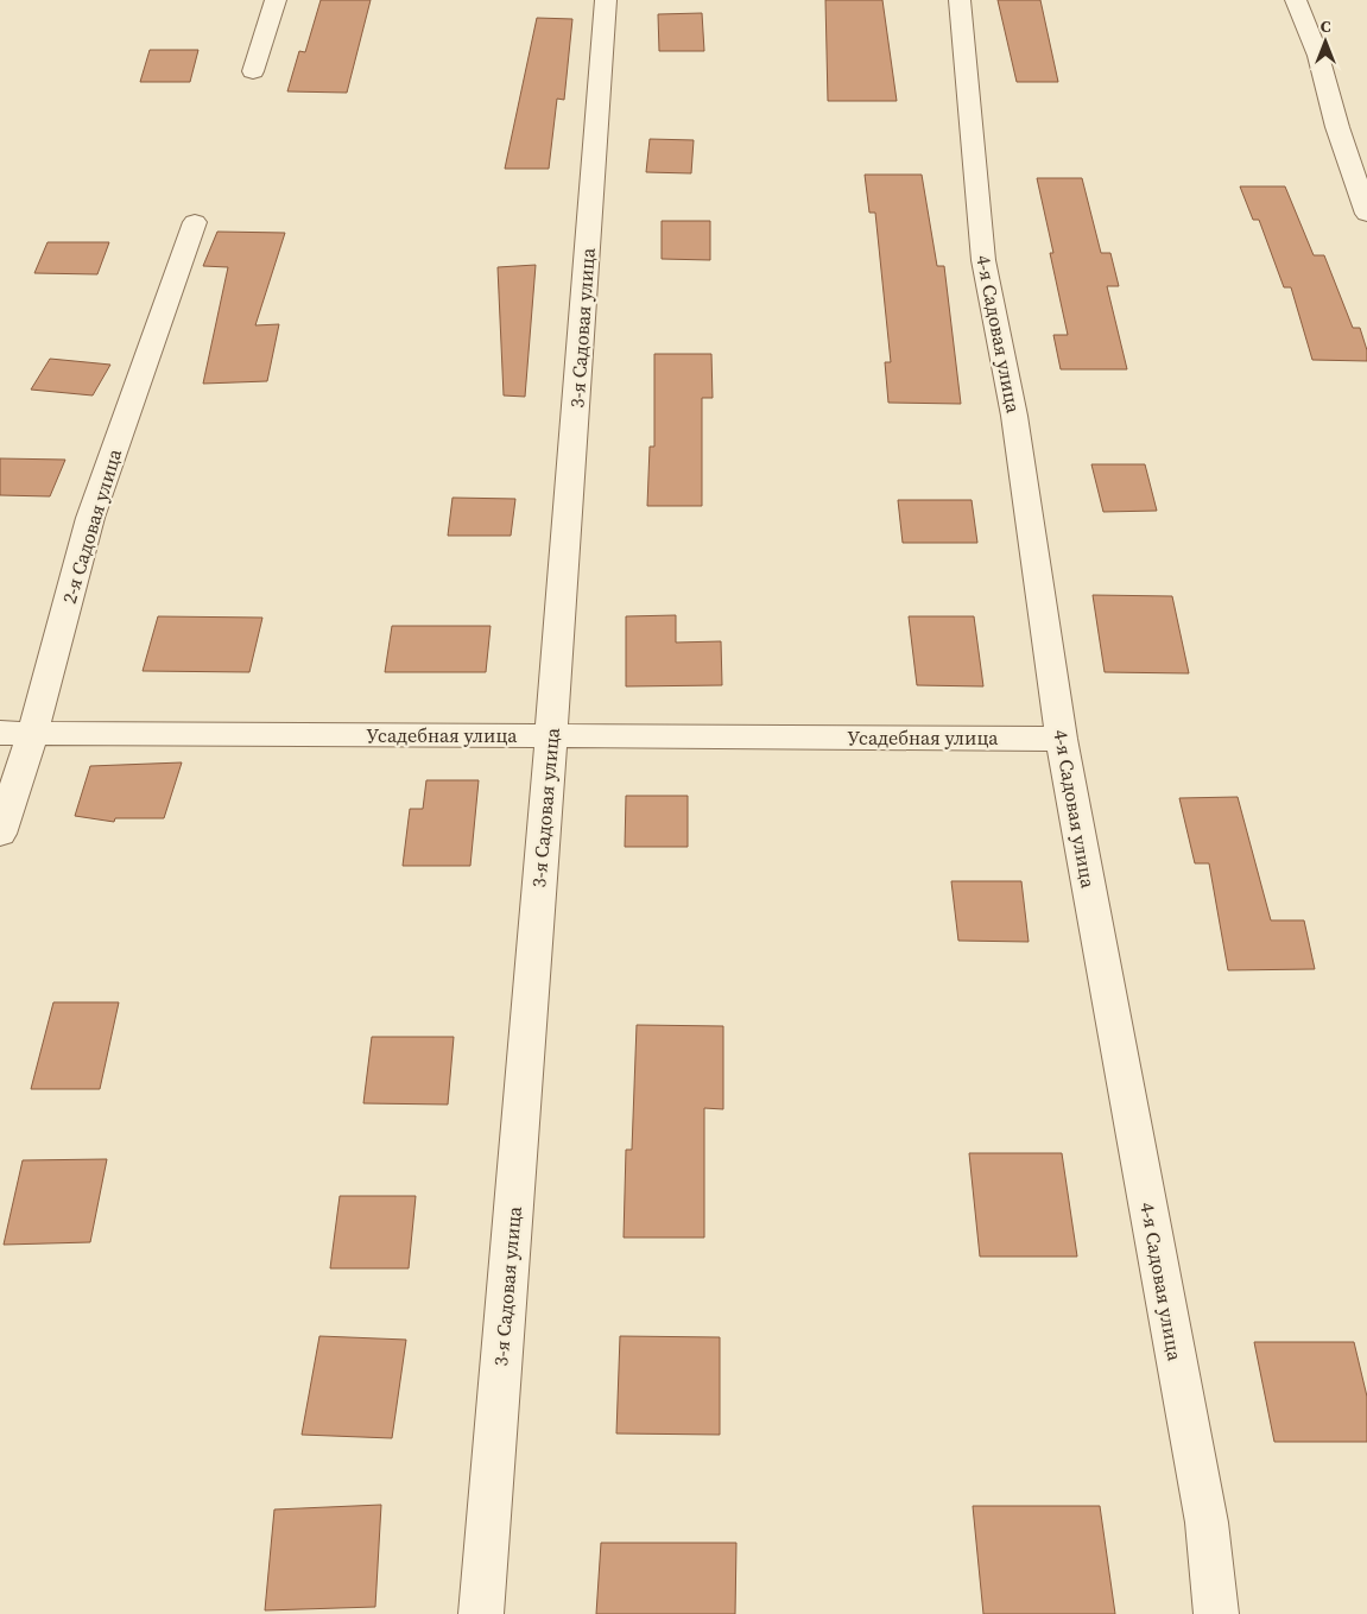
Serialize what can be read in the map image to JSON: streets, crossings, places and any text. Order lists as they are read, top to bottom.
{
  "streets": {
    "street": [
      "3-я Садовая улица",
      "4-я Садовая улица",
      "2-я Садовая улица",
      "Усадебная улица"
    ]
  },
  "crossings": [
    ["3-я Садовая улица", "Усадебная улица"],
    ["4-я Садовая улица", "Усадебная улица"],
    ["2-я Садовая улица", "Усадебная улица"]
  ],
  "north": "top"
}
